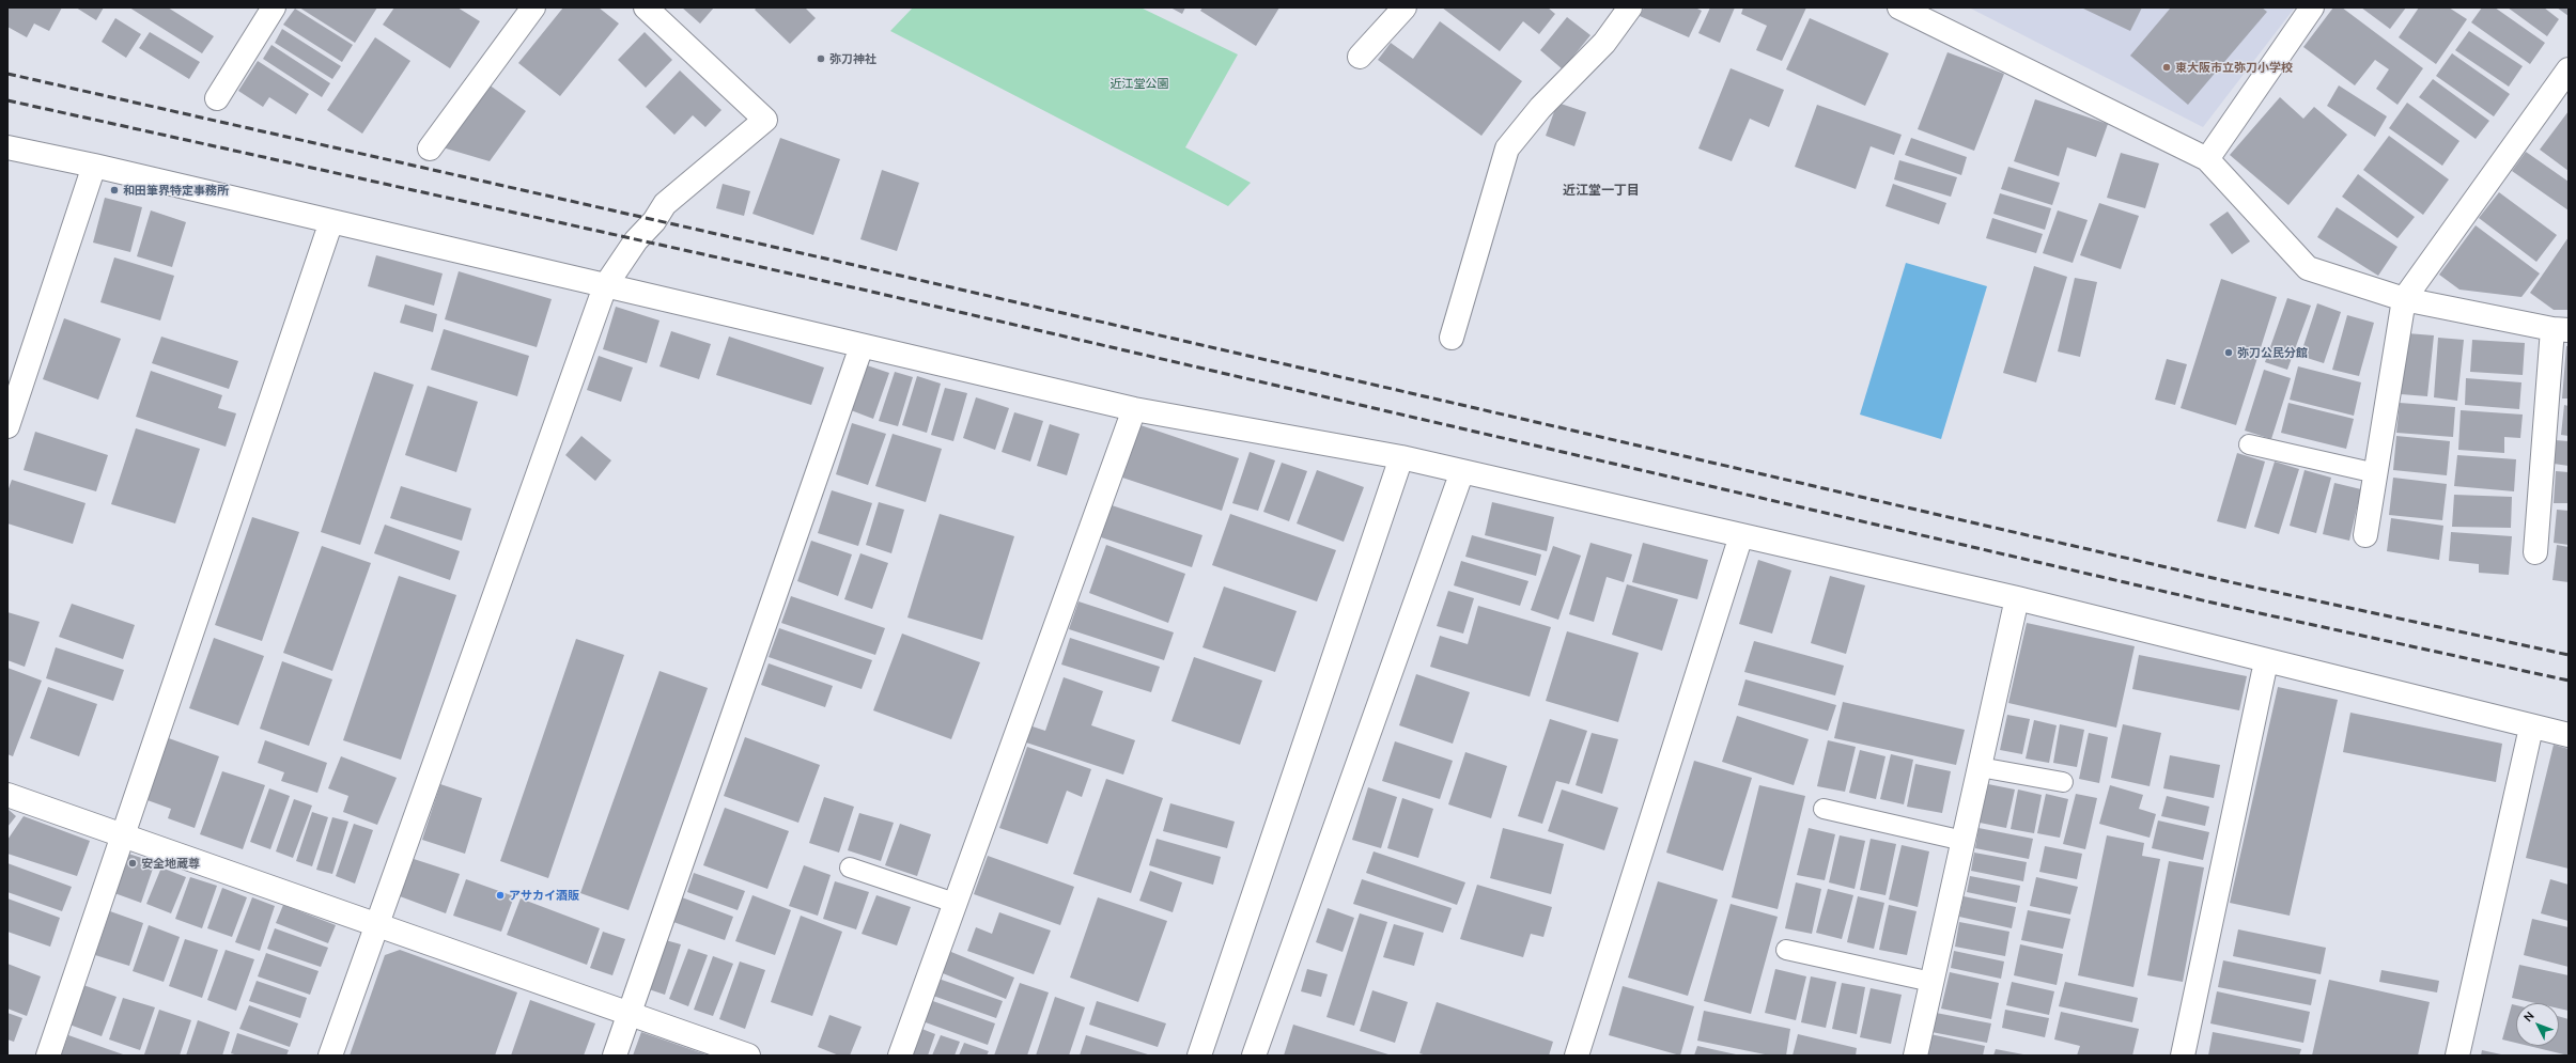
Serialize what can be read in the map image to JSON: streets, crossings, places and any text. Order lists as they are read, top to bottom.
{
  "districts": ["近江堂一丁目"],
  "parks": ["近江堂公園"],
  "places": [
    "弥刀神社",
    "東大阪市立弥刀小学校",
    "和田筆界特定事務所",
    "弥刀公民分館",
    "安全地蔵尊",
    "アサカイ酒販"
  ],
  "north": "top left"
}
